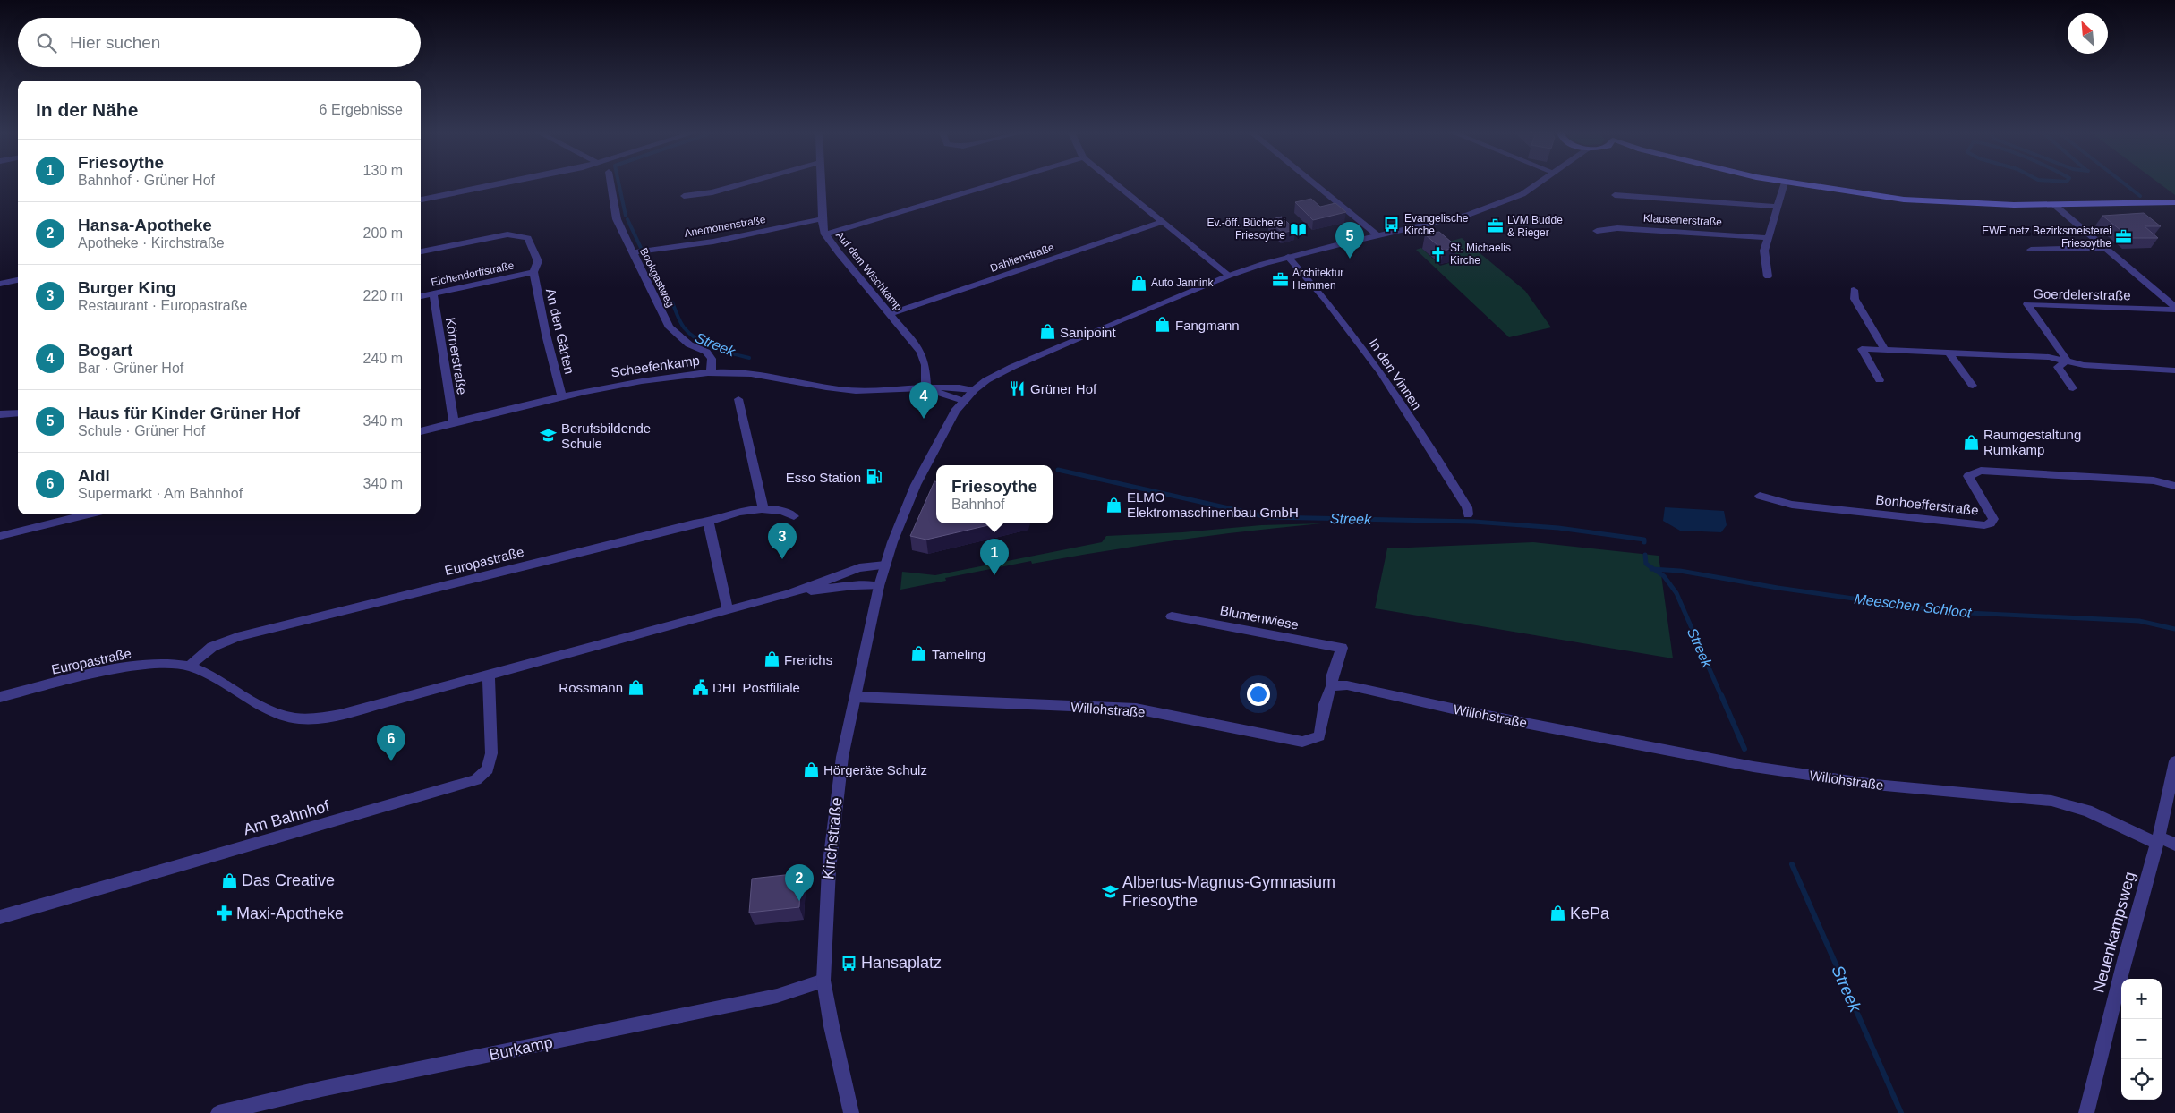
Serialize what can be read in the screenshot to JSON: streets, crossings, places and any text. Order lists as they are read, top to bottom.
{
  "streets": {
    "street": [
      "Klausenerstraße",
      "Anemonenstraße",
      "Dahlienstraße",
      "Auf dem Wischkamp",
      "Eichendorffstraße",
      "Bookgastweg",
      "Goerdelerstraße",
      "An den Gärten",
      "Körnerstraße",
      "Scheefenkamp",
      "In den Vinnen",
      "Bonhoefferstraße",
      "Europastraße",
      "Blumenwiese",
      "Willohstraße",
      "Am Bahnhof",
      "Kirchstraße",
      "Neuenkampsweg",
      "Burkamp"
    ]
  },
  "crossings": [
    ["Anemonenstraße", "Auf dem Wischkamp"],
    ["Anemonenstraße", "Bookgastweg"],
    ["Dahlienstraße", "Auf dem Wischkamp"],
    ["Auf dem Wischkamp", "Scheefenkamp"],
    ["Eichendorffstraße", "An den Gärten"],
    ["Eichendorffstraße", "Körnerstraße"],
    ["Bookgastweg", "Scheefenkamp"],
    ["An den Gärten", "Scheefenkamp"],
    ["Körnerstraße", "Scheefenkamp"],
    ["Europastraße", "Am Bahnhof"],
    ["Europastraße", "Kirchstraße"],
    ["Blumenwiese", "Willohstraße"],
    ["Willohstraße", "Kirchstraße"],
    ["Willohstraße", "Neuenkampsweg"],
    ["Kirchstraße", "Burkamp"]
  ],
  "water": ["Streek", "Meeschen Schloot"],
  "places": {
    "bus stop": ["Evangelische Kirche", "Hansaplatz"],
    "office": ["LVM Budde & Rieger", "EWE netz Bezirksmeisterei Friesoythe", "Architektur Hemmen"],
    "library": ["Ev.-öff. Bücherei Friesoythe"],
    "church": ["St. Michaelis Kirche"],
    "shop": [
      "Auto Jannink",
      "Fangmann",
      "Sanipoint",
      "Raumgestaltung Rumkamp",
      "ELMO Elektromaschinenbau GmbH",
      "Tameling",
      "Frerichs",
      "Rossmann",
      "Hörgeräte Schulz",
      "Das Creative",
      "KePa"
    ],
    "restaurant": ["Grüner Hof"],
    "school or university": ["Berufsbildende Schule", "Albertus-Magnus-Gymnasium Friesoythe"],
    "fuel station": ["Esso Station"],
    "public building": ["DHL Postfiliale"],
    "pharmacy": ["Maxi-Apotheke"]
  },
  "north": "top left",
  "page": {
    "search": "Hier suchen",
    "heading": ["In der Nähe", "6 Ergebnisse"],
    "list": [
      {
        "mark": "1",
        "name": "Friesoythe",
        "note": "Bahnhof · Grüner Hof",
        "value": "130 m"
      },
      {
        "mark": "2",
        "name": "Hansa-Apotheke",
        "note": "Apotheke · Kirchstraße",
        "value": "200 m"
      },
      {
        "mark": "3",
        "name": "Burger King",
        "note": "Restaurant · Europastraße",
        "value": "220 m"
      },
      {
        "mark": "4",
        "name": "Bogart",
        "note": "Bar · Grüner Hof",
        "value": "240 m"
      },
      {
        "mark": "5",
        "name": "Haus für Kinder Grüner Hof",
        "note": "Schule · Grüner Hof",
        "value": "340 m"
      },
      {
        "mark": "6",
        "name": "Aldi",
        "note": "Supermarkt · Am Bahnhof",
        "value": "340 m"
      }
    ],
    "pins": [
      "5",
      "4",
      "3",
      "1",
      "6",
      "2"
    ],
    "popup": ["Friesoythe", "Bahnhof"],
    "map_buttons": ["+", "−"]
  }
}
